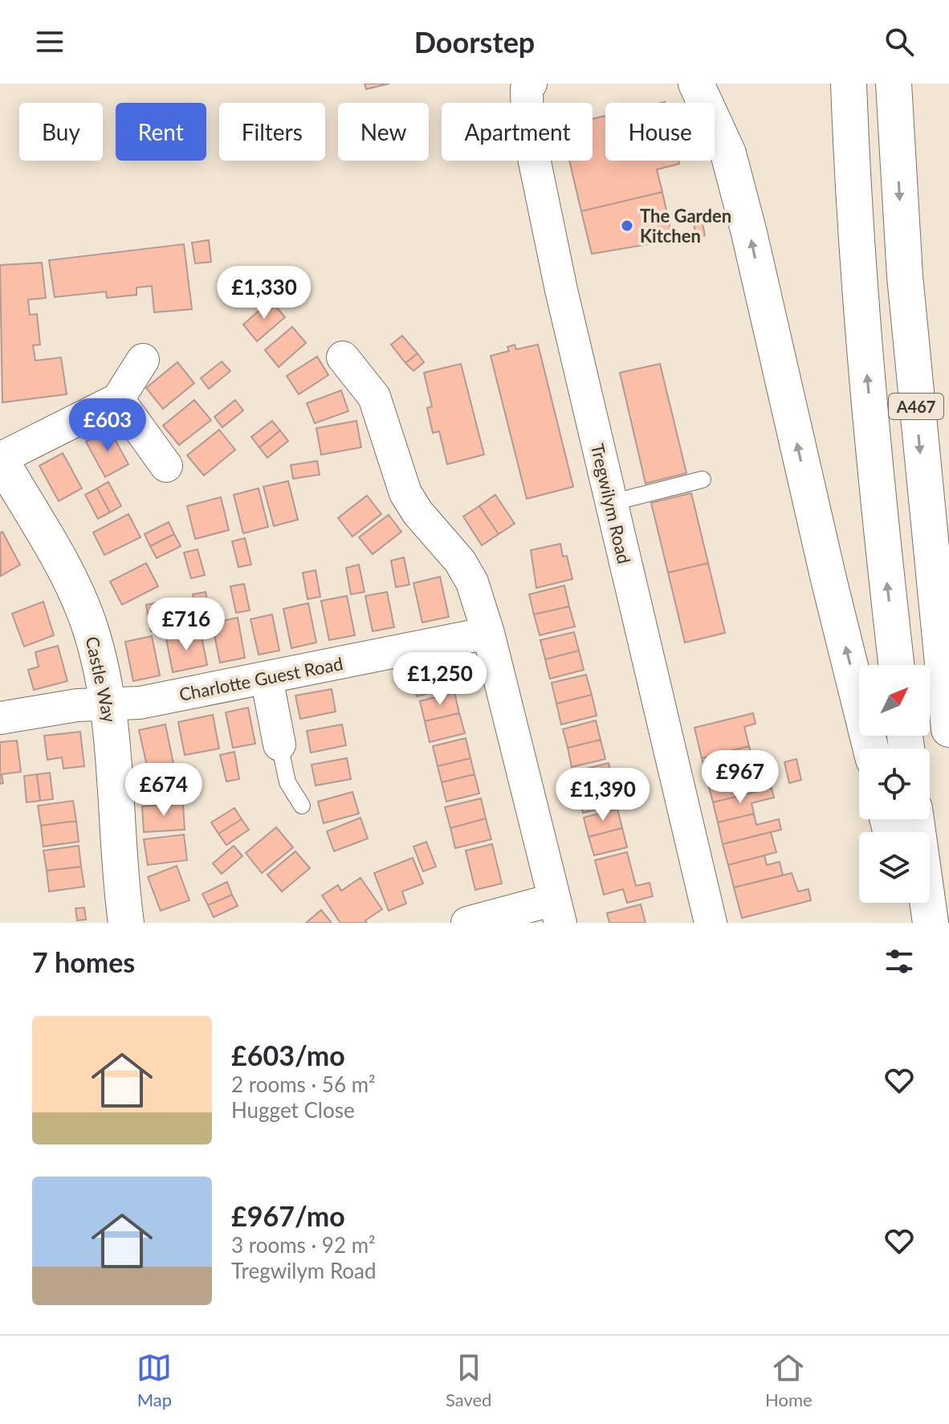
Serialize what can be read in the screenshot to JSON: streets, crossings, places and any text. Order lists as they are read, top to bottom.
{
  "streets": {
    "main road": ["A467", "Castle Way"],
    "street": ["Tregwilym Road", "Charlotte Guest Road"]
  },
  "crossings": [
    ["Charlotte Guest Road", "Castle Way"]
  ],
  "places": ["The Garden Kitchen"],
  "north": "top right",
  "page": {
    "header": "Doorstep",
    "chip": [
      "Buy",
      "Rent",
      "Filters",
      "New",
      "Apartment",
      "House"
    ],
    "price": [
      "£1,330",
      "£603",
      "£716",
      "£1,250",
      "£967",
      "£674",
      "£1,390"
    ],
    "heading": "7 homes",
    "list": [
      {
        "name": "£603/mo",
        "note": "2 rooms · 56 m² · Hugget Close"
      },
      {
        "name": "£967/mo",
        "note": "3 rooms · 92 m² · Tregwilym Road"
      }
    ],
    "tabs": ["Map", "Saved", "Home"]
  }
}
